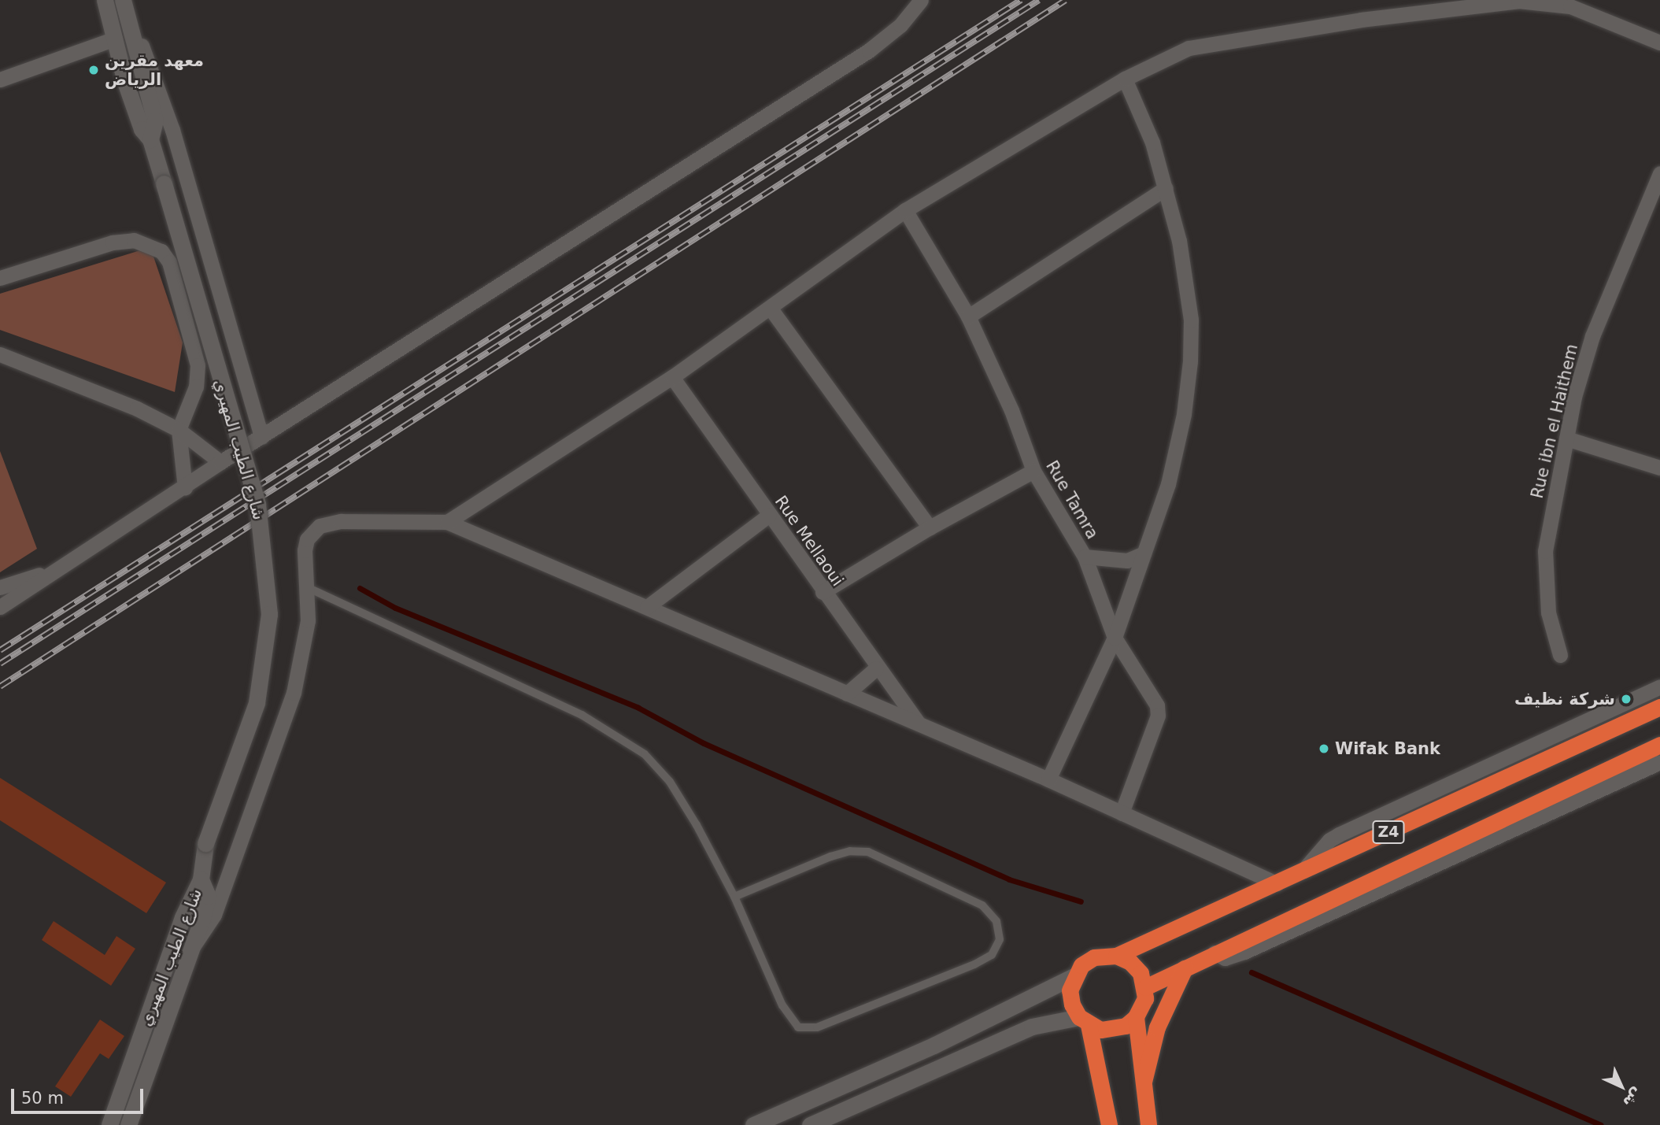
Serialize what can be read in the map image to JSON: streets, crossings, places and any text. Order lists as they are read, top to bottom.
{
  "streets": {
    "highway": ["Z4"],
    "street": [
      "Rue ibn el Haithem",
      "شارع الطيب المهيري",
      "Rue Tamra",
      "Rue Mellaoui"
    ]
  },
  "places": ["معهد مقرين الرياض", "شركة نظيف", "Wifak Bank"],
  "scale_bar": "50 m",
  "north": "bottom right"
}
